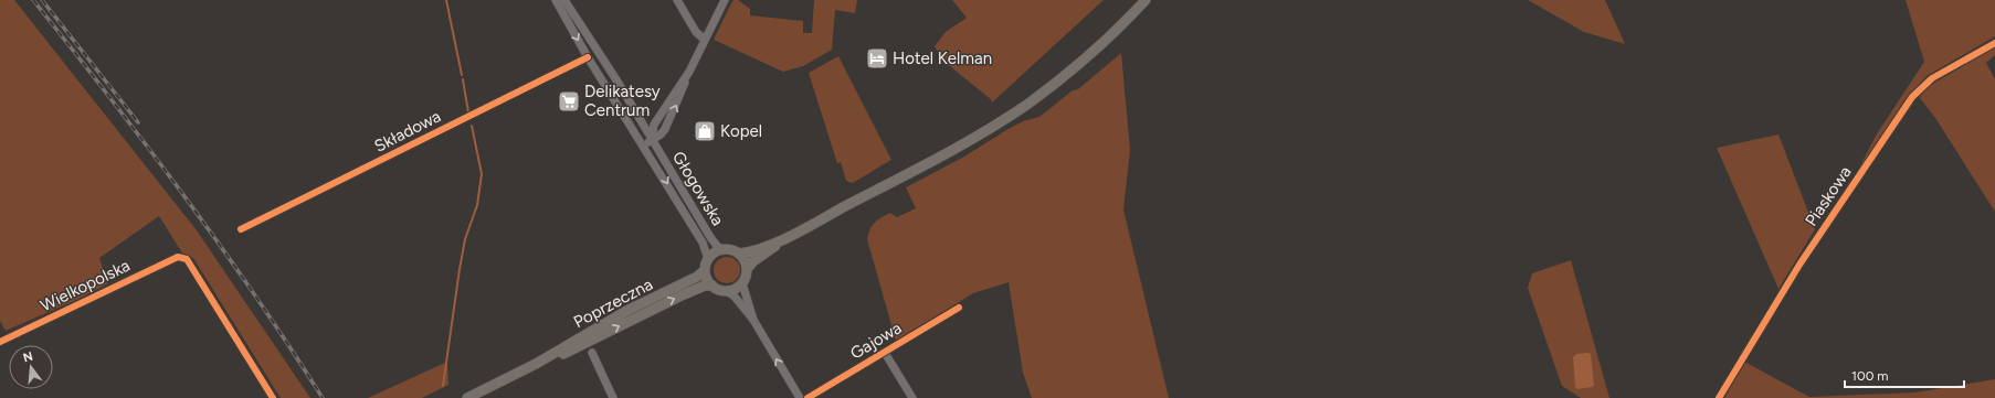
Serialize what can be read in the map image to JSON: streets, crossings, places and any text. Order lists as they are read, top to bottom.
{
  "streets": {
    "main road": ["Poprzeczna"],
    "street": [
      "Składowa",
      "Głogowska",
      "Piaskowa",
      "Wielkopolska",
      "Gajowa"
    ]
  },
  "crossings": [
    ["Składowa", "Głogowska"],
    ["Głogowska", "Poprzeczna"]
  ],
  "places": {
    "hotel": ["Hotel Kelman"],
    "supermarket": ["Delikatesy Centrum"],
    "shop": ["Kopel"]
  },
  "scale_bar": "100 m",
  "north": "top"
}
